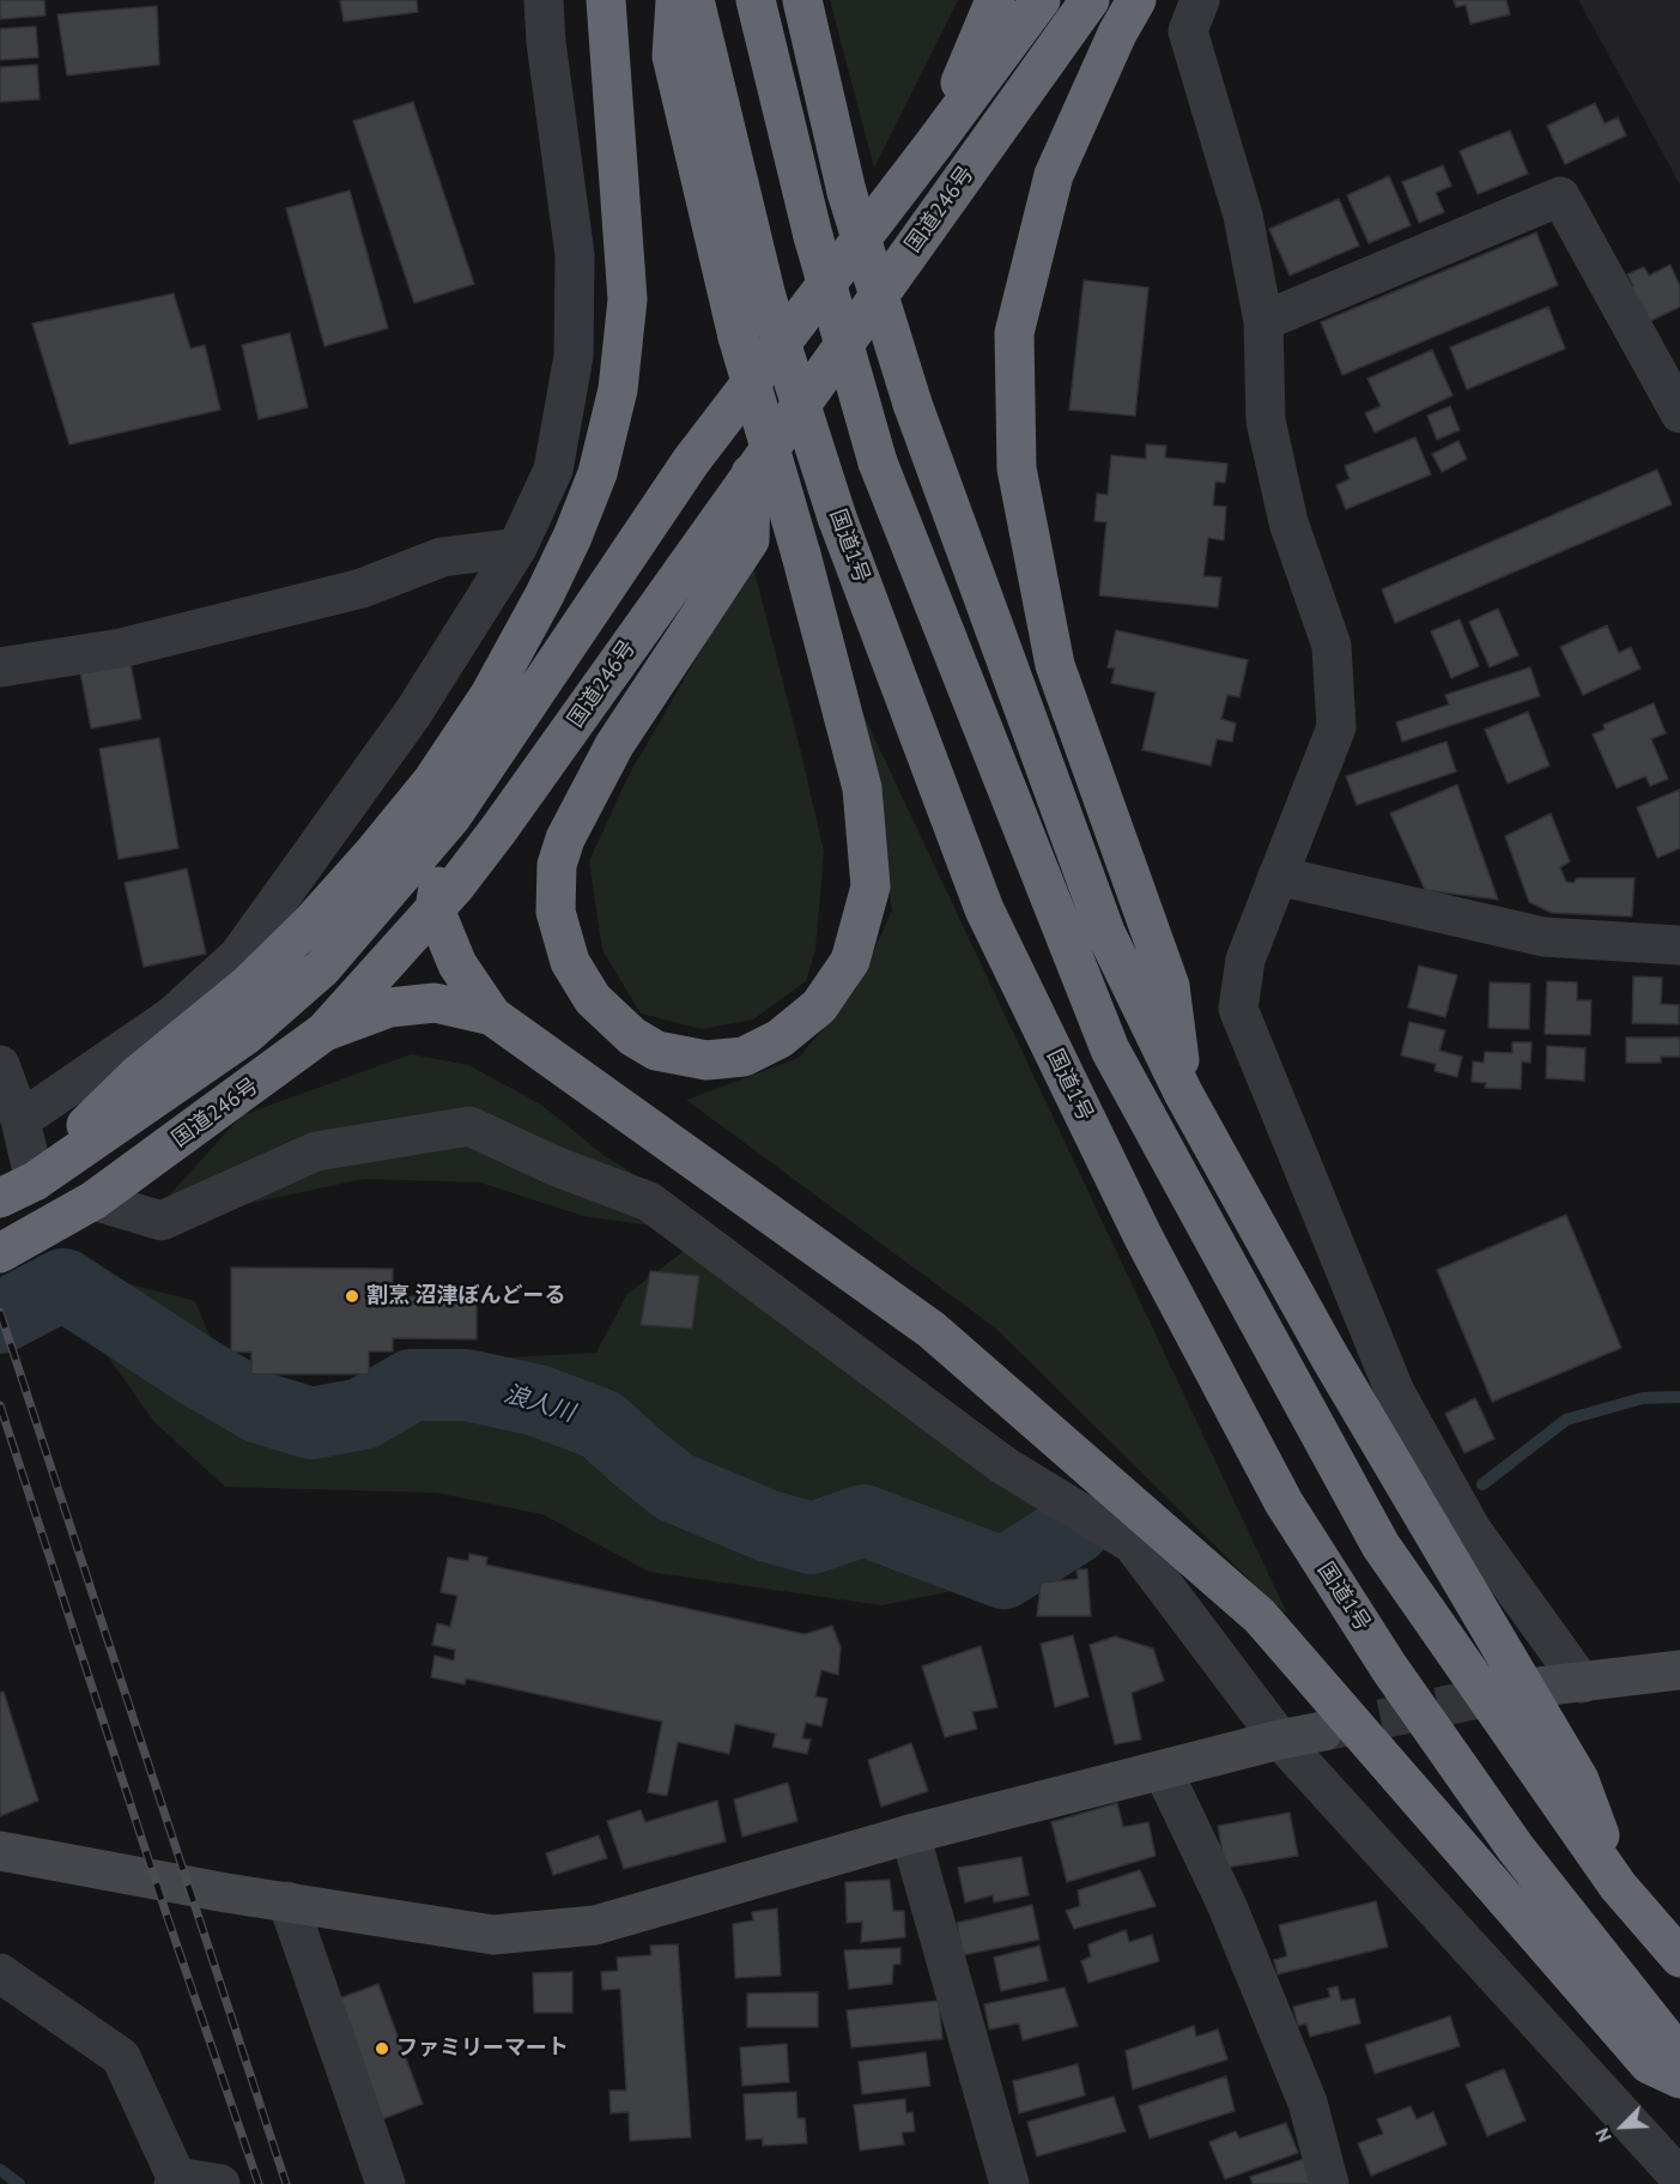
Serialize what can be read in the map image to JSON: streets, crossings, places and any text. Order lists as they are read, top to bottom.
{
  "streets": {
    "highway": ["国道246号", "国道1号"]
  },
  "water": ["浪人川"],
  "places": ["割烹 沼津ぼんどーる", "ファミリーマート"],
  "north": "bottom left"
}
